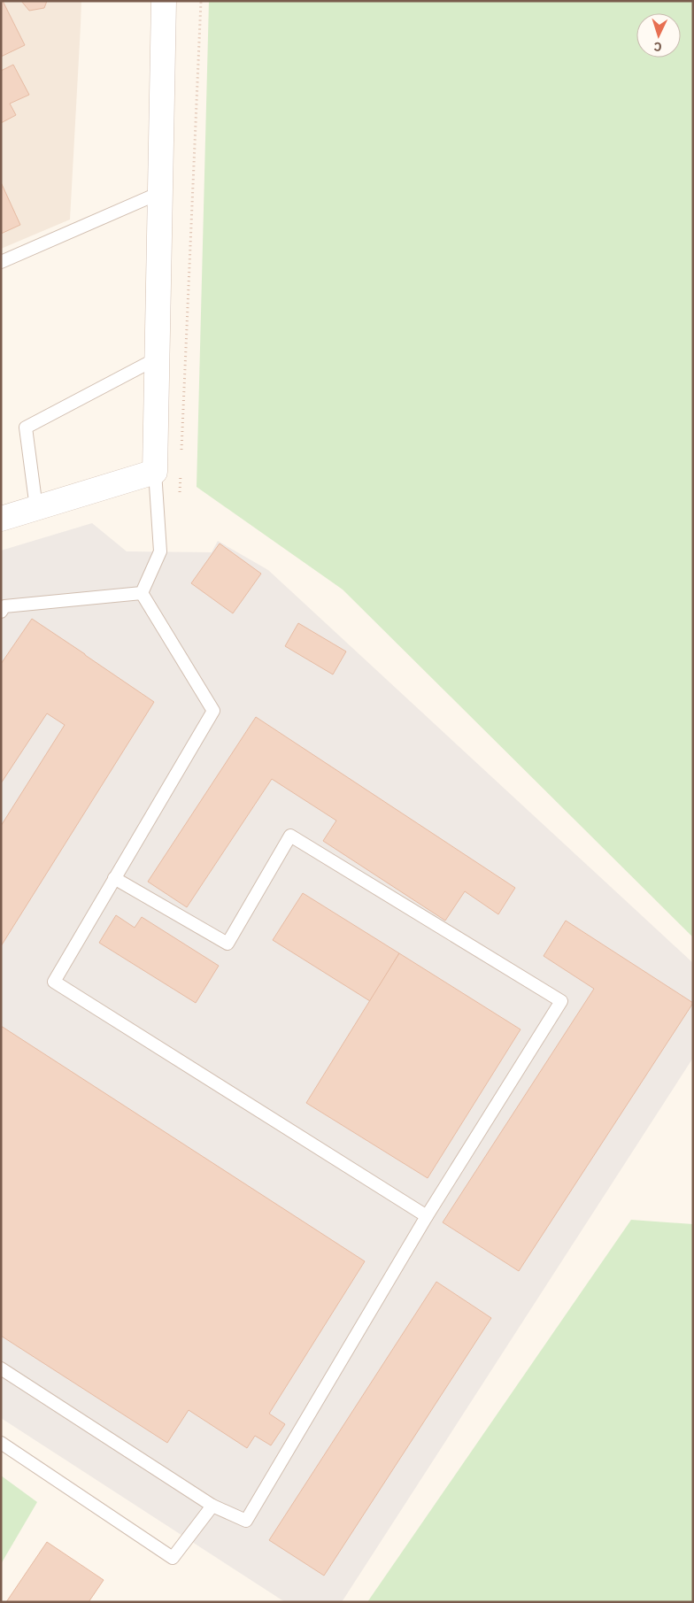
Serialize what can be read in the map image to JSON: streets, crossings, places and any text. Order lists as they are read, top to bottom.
{
  "north": "bottom"
}
